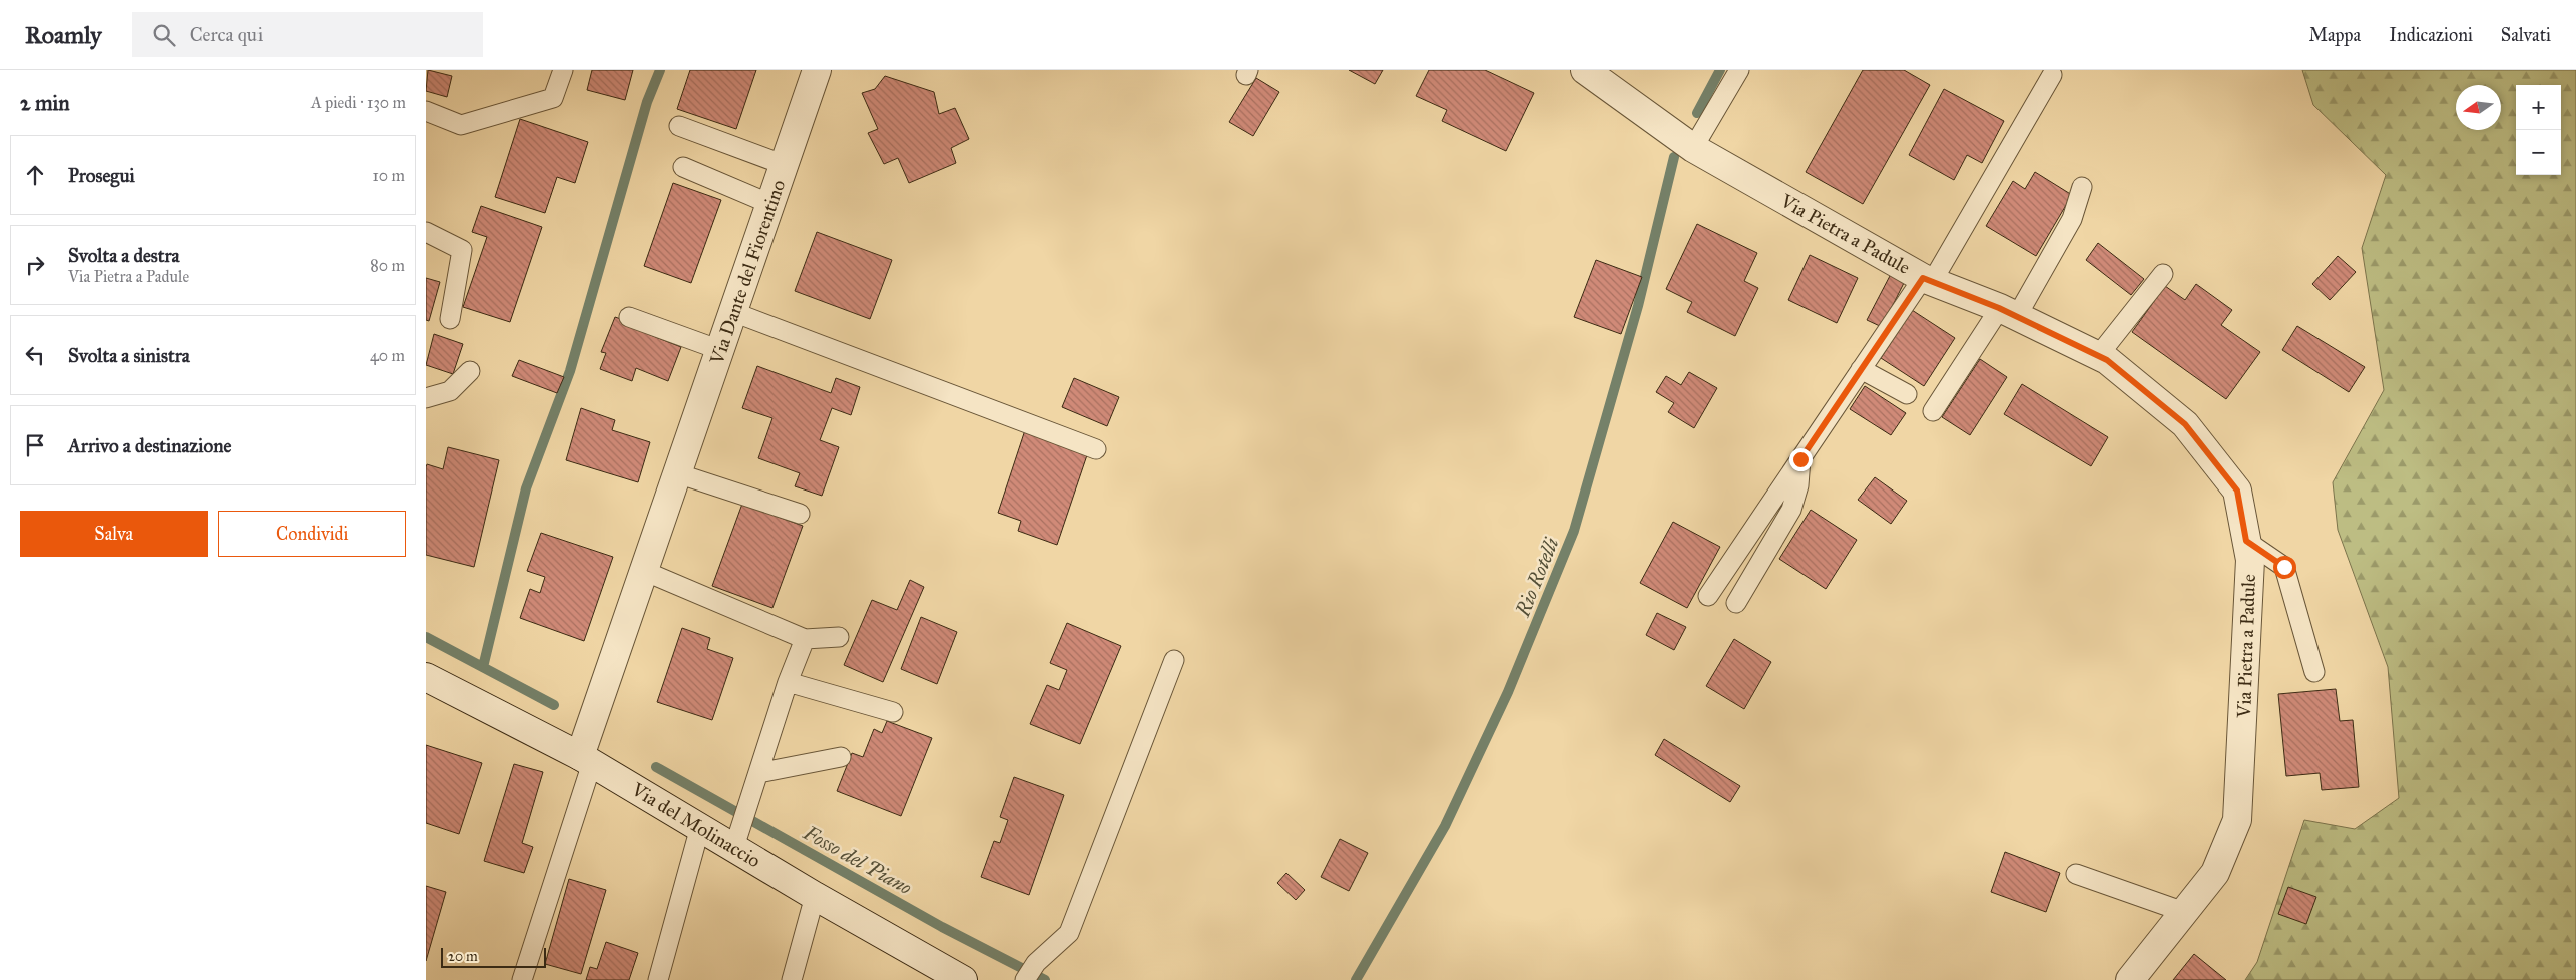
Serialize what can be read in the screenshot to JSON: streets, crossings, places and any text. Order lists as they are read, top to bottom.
{
  "streets": {
    "street": ["Via Pietra a Padule", "Via Dante del Fiorentino", "Via del Molinaccio"]
  },
  "crossings": [
    ["Via Dante del Fiorentino", "Via del Molinaccio"]
  ],
  "water": ["Rio Rotelli", "Fosso del Piano"],
  "scale_bar": "20 m",
  "north": "left",
  "page": {
    "header": "Roamly",
    "search": "Cerca qui",
    "nav": ["Mappa", "Indicazioni", "Salvati"],
    "heading": ["2 min", "A piedi · 130 m"],
    "map_buttons": ["+", "−"],
    "list": [
      ["Prosegui", "10 m"],
      ["Svolta a destra", "Via Pietra a Padule", "80 m"],
      ["Svolta a sinistra", "40 m"],
      "Arrivo a destinazione"
    ],
    "buttons": ["Salva", "Condividi"],
    "scale": "20 m"
  }
}
